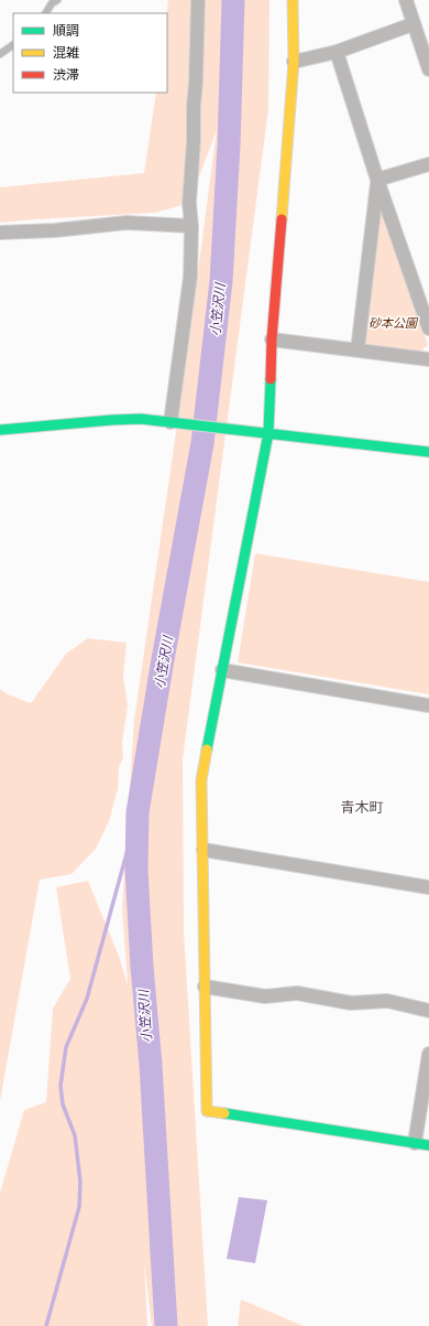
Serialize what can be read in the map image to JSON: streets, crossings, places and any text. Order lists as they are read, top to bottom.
{
  "districts": ["青木町"],
  "water": ["小笠沢川"],
  "parks": ["砂本公園"],
  "legend": ["順調", "混雑", "渋滞"]
}
